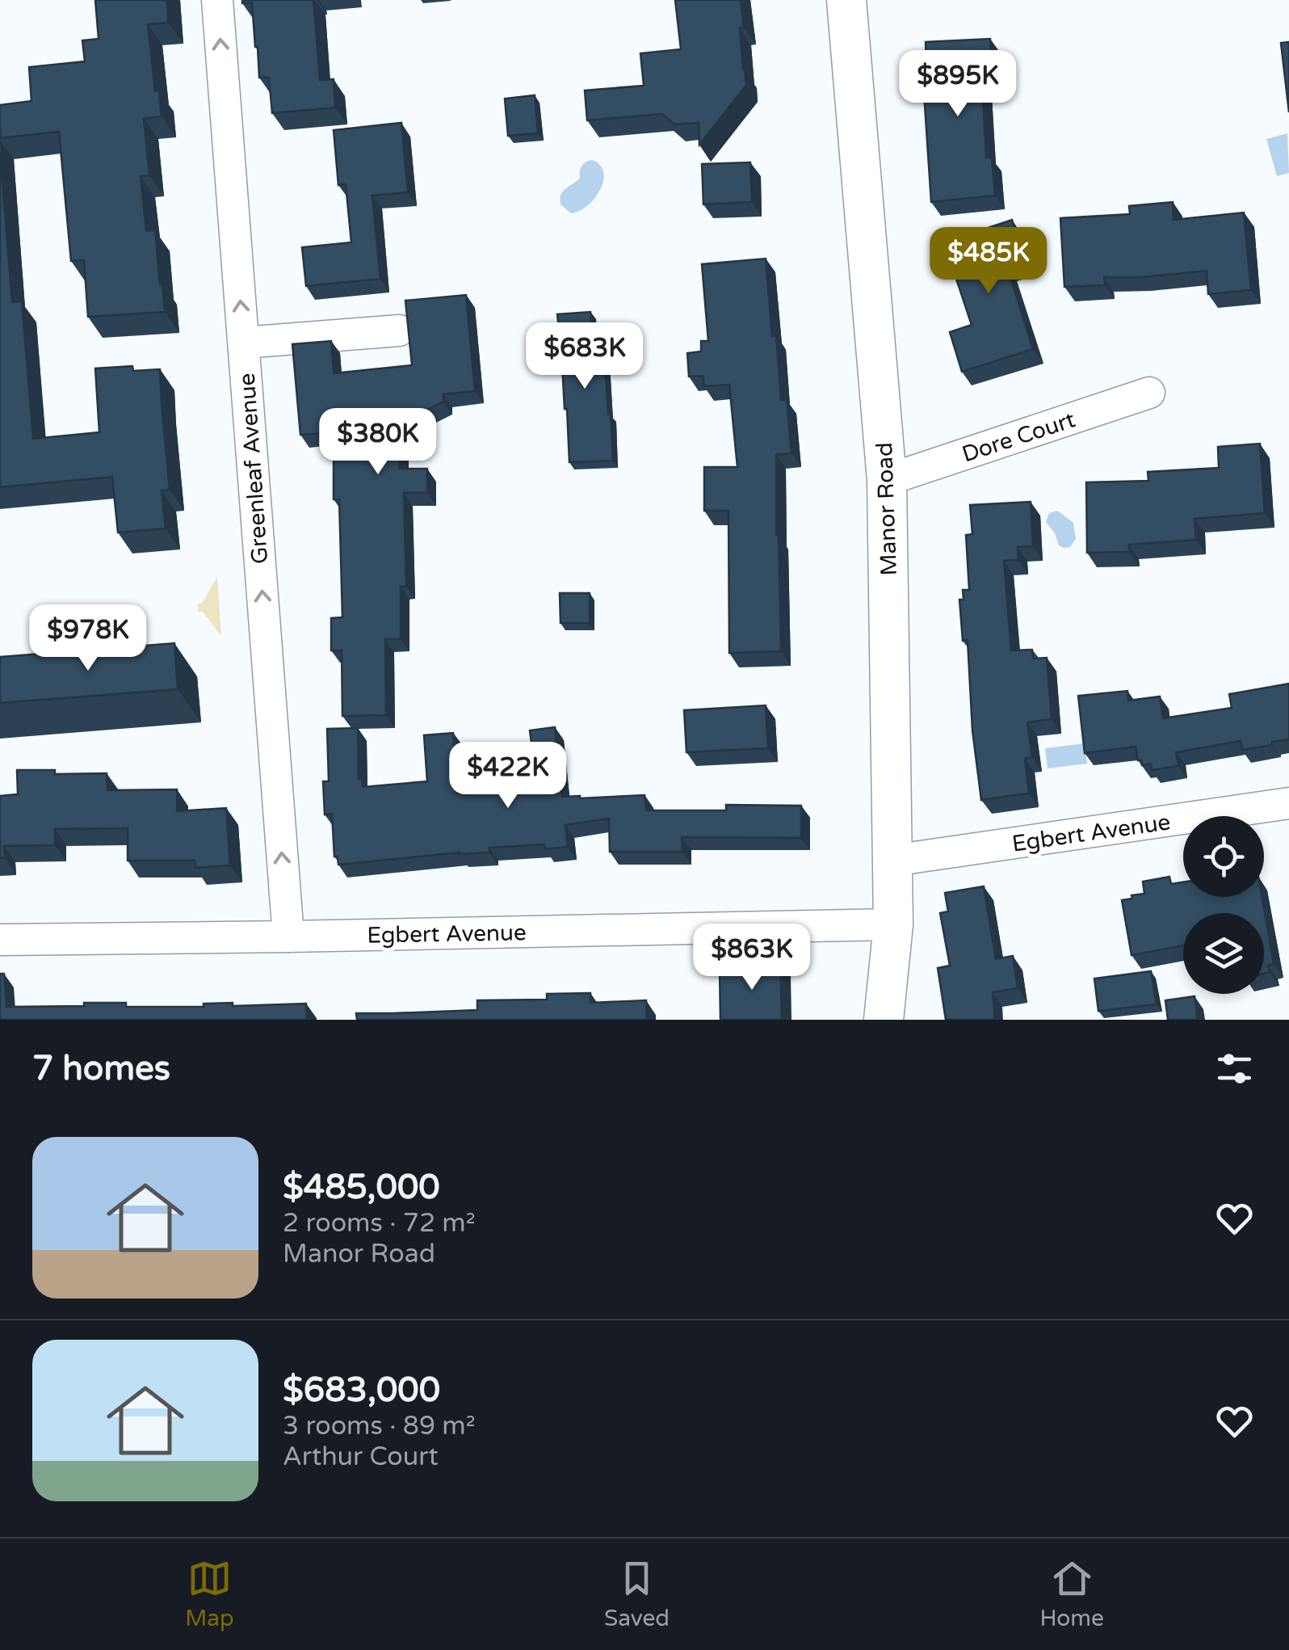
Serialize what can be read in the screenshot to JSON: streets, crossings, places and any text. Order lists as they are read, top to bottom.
{
  "streets": {
    "street": [
      "Dore Court",
      "Greenleaf Avenue",
      "Manor Road",
      "Egbert Avenue"
    ]
  },
  "crossings": [
    ["Dore Court", "Manor Road"],
    ["Greenleaf Avenue", "Egbert Avenue"],
    ["Manor Road", "Egbert Avenue"]
  ],
  "one_way": ["Greenleaf Avenue"],
  "page": {
    "price": [
      "$895K",
      "$485K",
      "$683K",
      "$380K",
      "$978K",
      "$422K",
      "$863K"
    ],
    "heading": "7 homes",
    "list": [
      {
        "name": "$485,000",
        "note": "2 rooms · 72 m² · Manor Road"
      },
      {
        "name": "$683,000",
        "note": "3 rooms · 89 m² · Arthur Court"
      }
    ],
    "tabs": ["Map", "Saved", "Home"]
  }
}
